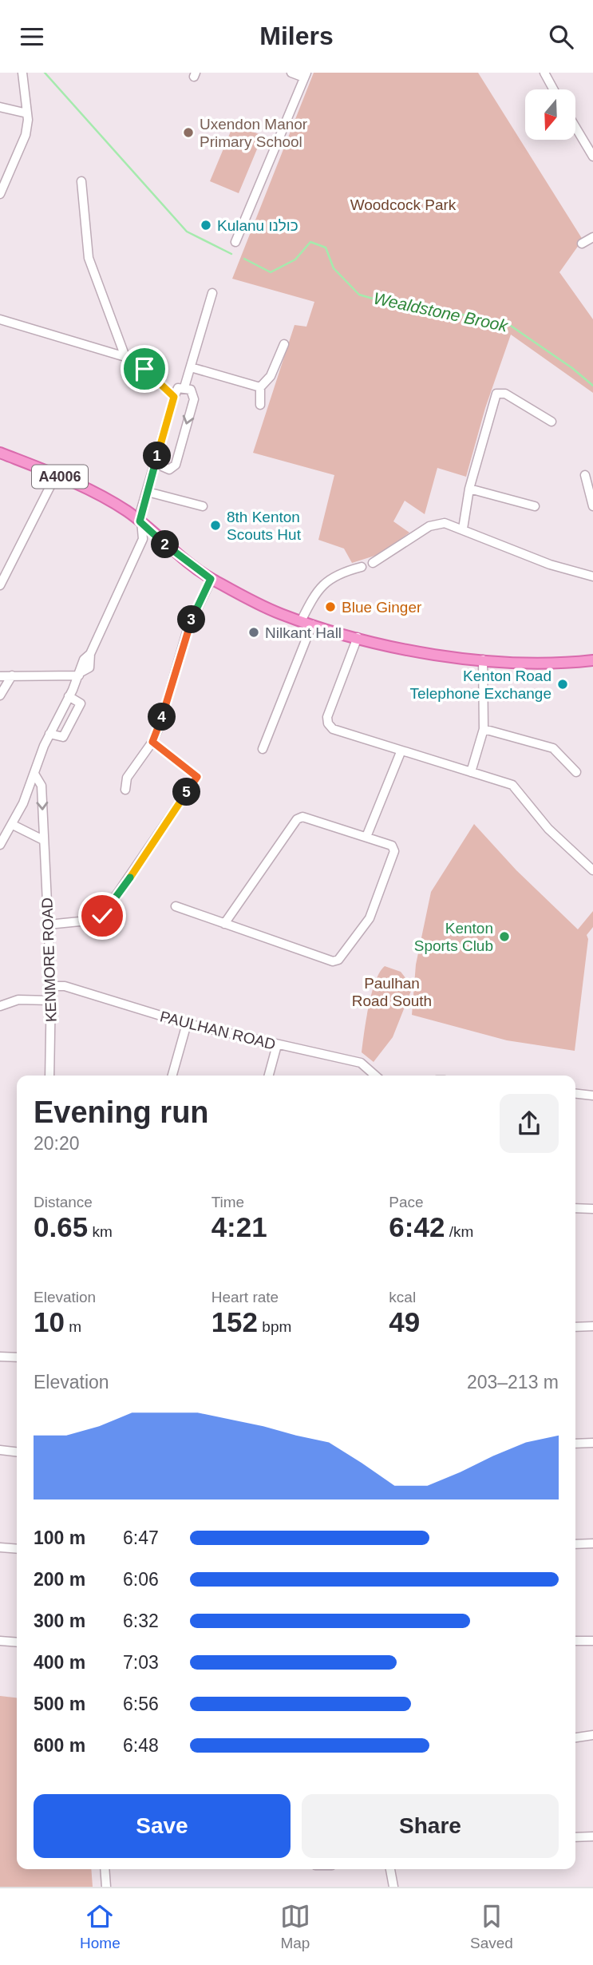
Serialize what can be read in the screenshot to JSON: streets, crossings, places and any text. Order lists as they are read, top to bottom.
{
  "streets": {
    "main road": ["A4006"],
    "street": ["KENMORE ROAD", "PAULHAN ROAD"]
  },
  "crossings": [
    ["KENMORE ROAD", "PAULHAN ROAD"]
  ],
  "water": ["Wealdstone Brook"],
  "parks": ["Woodcock Park", "Paulhan Road South"],
  "places": [
    "Uxendon Manor Primary School",
    "Kulanu כולנו",
    "8th Kenton Scouts Hut",
    "Blue Ginger",
    "Nilkant Hall",
    "Kenton Road Telephone Exchange",
    "Kenton Sports Club"
  ],
  "north": "bottom",
  "page": {
    "header": "Milers",
    "pins": [
      "1",
      "2",
      "3",
      "4",
      "5"
    ],
    "heading": ["Evening run", "20:20"],
    "stats": [
      ["Distance", "0.65 km"],
      ["Time", "4:21"],
      ["Pace", "6:42 /km"],
      ["Elevation", "10 m"],
      ["Heart rate", "152 bpm"],
      ["kcal", "49"]
    ],
    "chart": ["Elevation", "203–213 m"],
    "list": [
      {
        "name": "100 m",
        "note": "6:47"
      },
      {
        "name": "200 m",
        "note": "6:06"
      },
      {
        "name": "300 m",
        "note": "6:32"
      },
      {
        "name": "400 m",
        "note": "7:03"
      },
      {
        "name": "500 m",
        "note": "6:56"
      },
      {
        "name": "600 m",
        "note": "6:48"
      }
    ],
    "buttons": ["Save", "Share"],
    "tabs": ["Home", "Map", "Saved"]
  }
}
